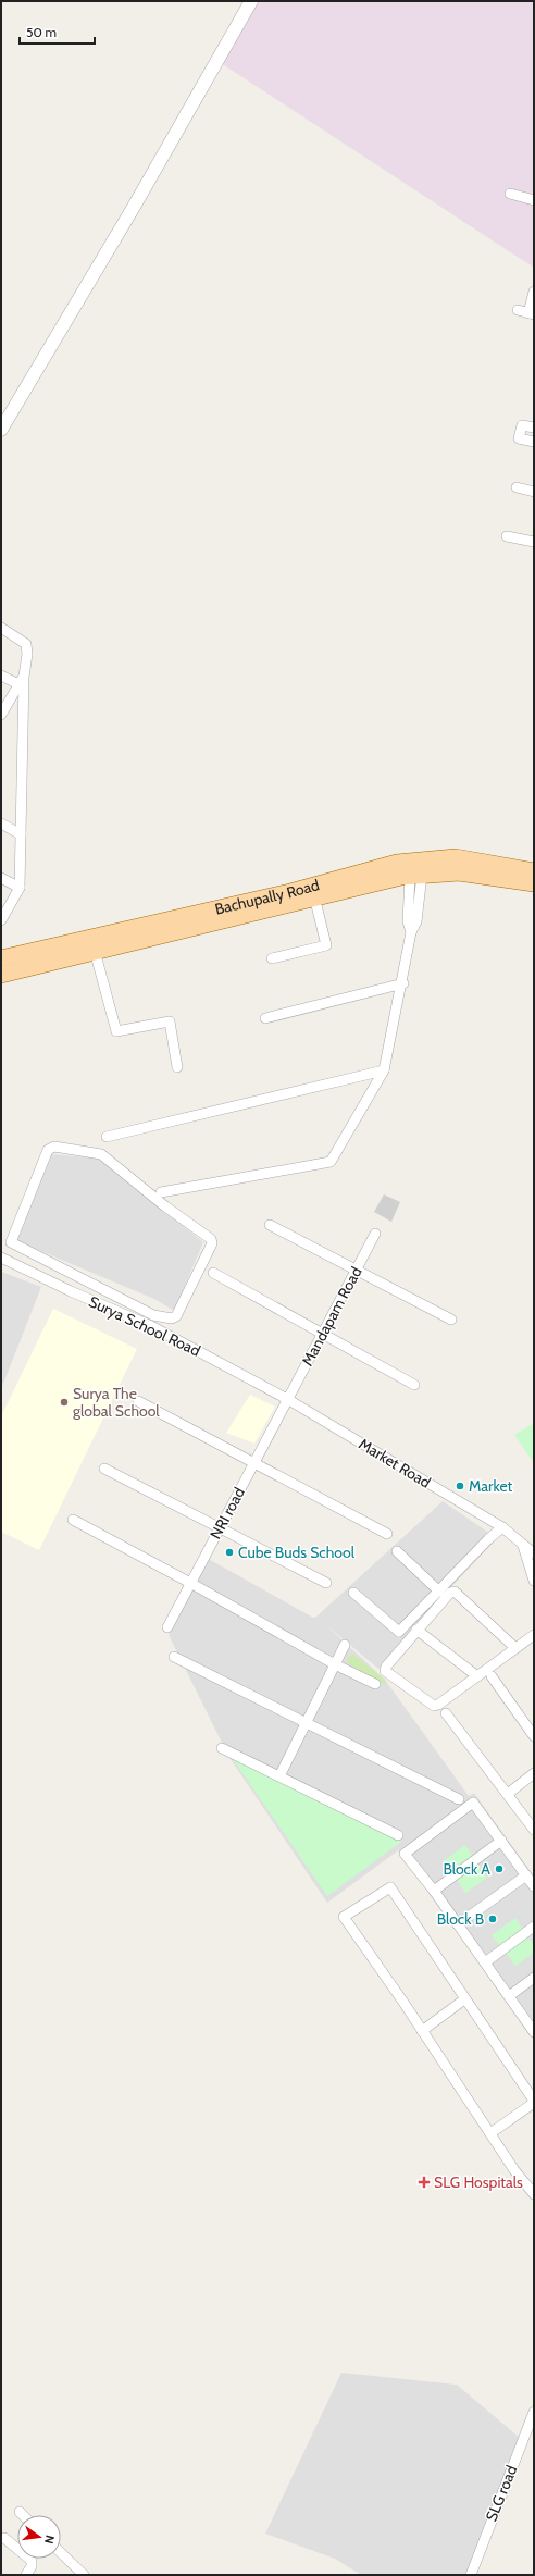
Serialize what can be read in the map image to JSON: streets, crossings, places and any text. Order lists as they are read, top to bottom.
{
  "streets": {
    "main road": ["Bachupally Road"],
    "street": [
      "Mandapam Road",
      "Surya School Road",
      "Market Road",
      "NRI road",
      "SLG road"
    ]
  },
  "crossings": [
    ["Mandapam Road", "Surya School Road"],
    ["Mandapam Road", "Market Road"],
    ["Mandapam Road", "NRI road"],
    ["Surya School Road", "Market Road"],
    ["Surya School Road", "NRI road"],
    ["Market Road", "NRI road"]
  ],
  "places": {
    "other": [
      "Surya The global School",
      "Market",
      "Cube Buds School",
      "Block A",
      "Block B"
    ],
    "health": ["SLG Hospitals"]
  },
  "scale_bar": "50 m",
  "north": "right"
}
